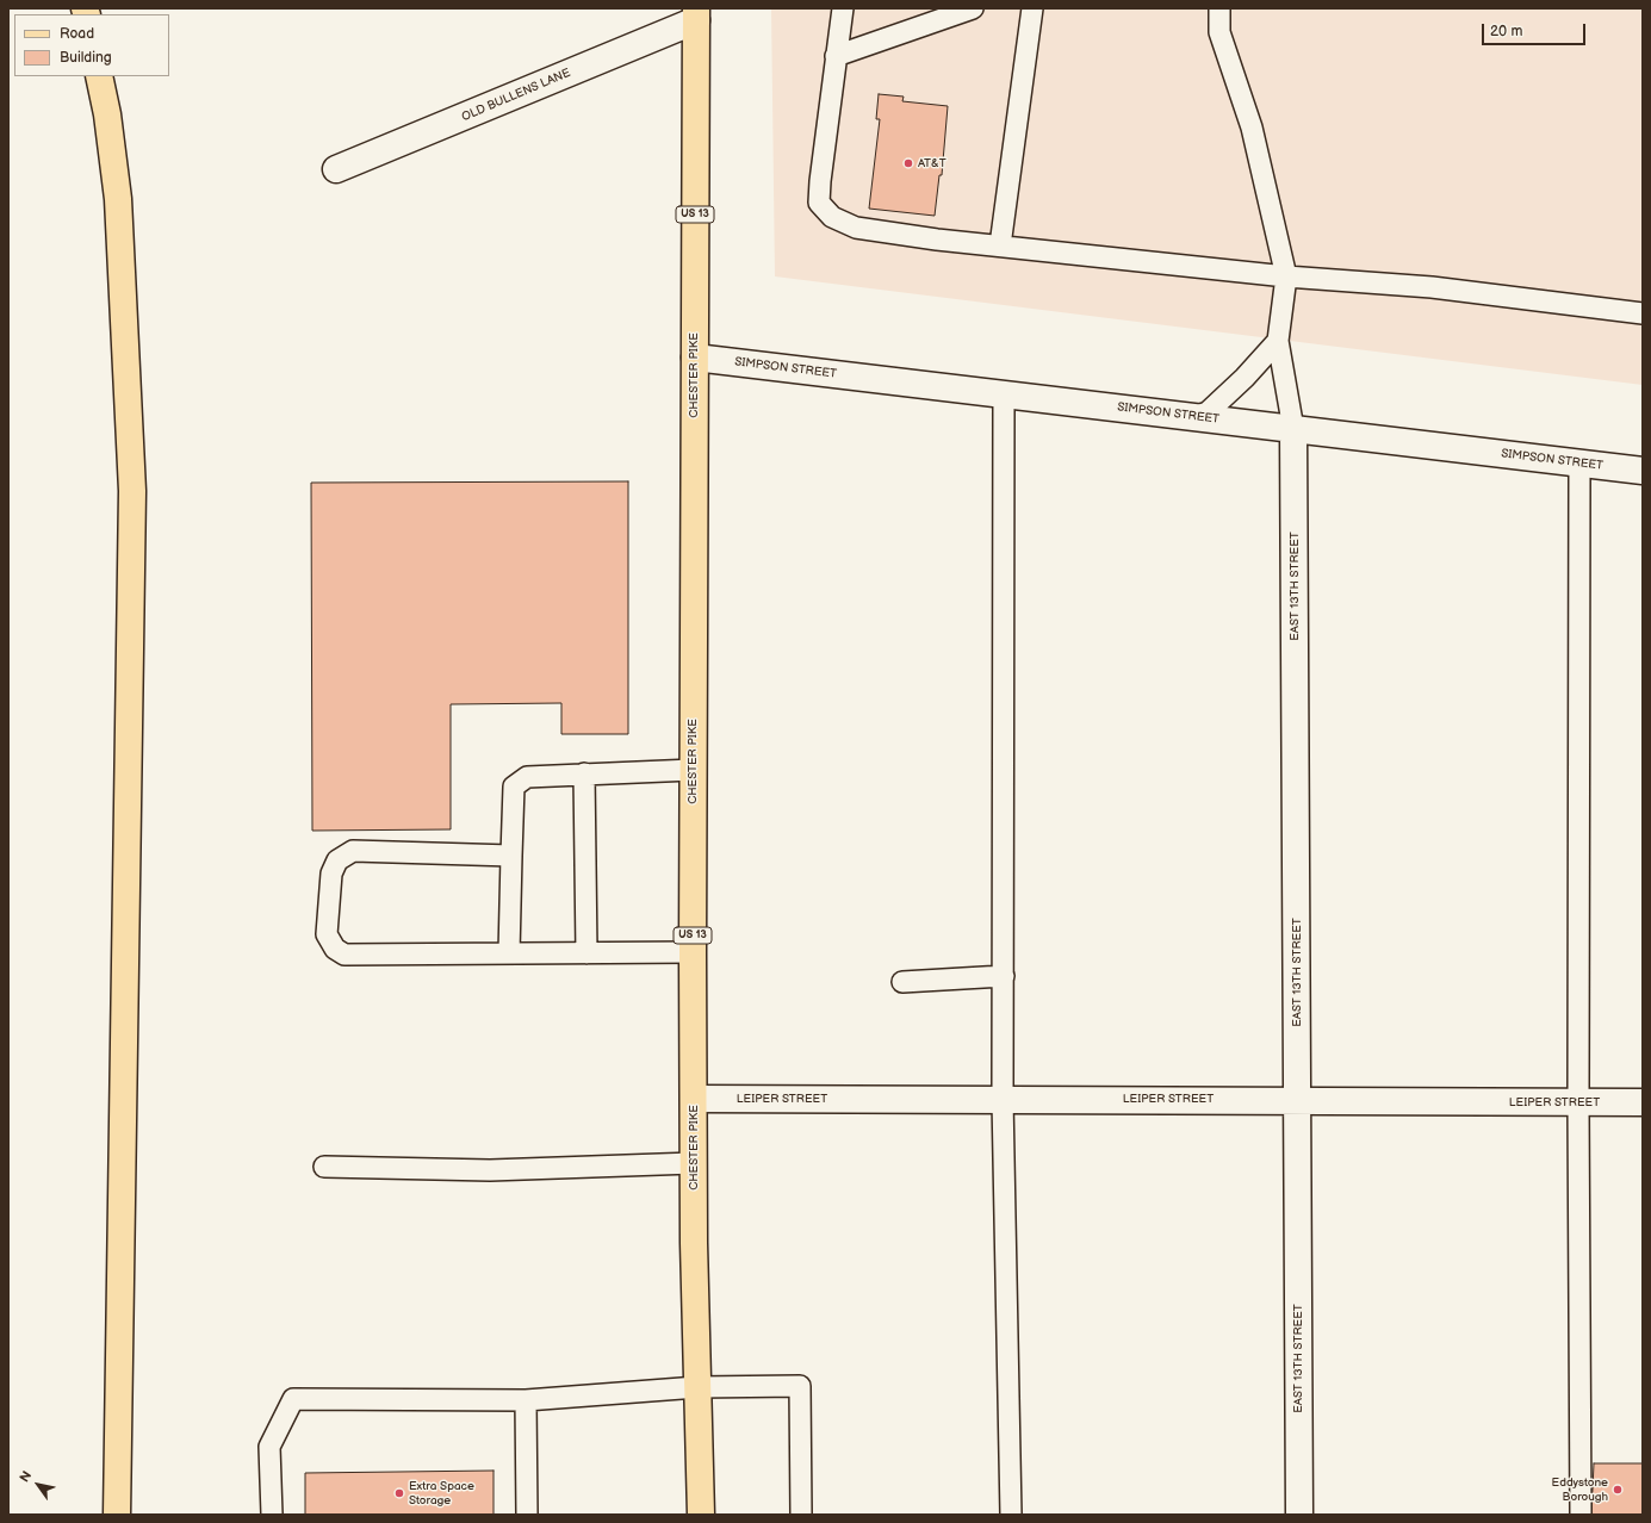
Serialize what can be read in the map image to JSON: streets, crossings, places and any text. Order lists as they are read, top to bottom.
{
  "streets": {
    "main road": ["US 13", "CHESTER PIKE"],
    "street": [
      "OLD BULLENS LANE",
      "SIMPSON STREET",
      "EAST 13TH STREET",
      "LEIPER STREET"
    ]
  },
  "crossings": [
    ["OLD BULLENS LANE", "CHESTER PIKE"],
    ["SIMPSON STREET", "CHESTER PIKE"],
    ["SIMPSON STREET", "EAST 13TH STREET"],
    ["CHESTER PIKE", "LEIPER STREET"],
    ["EAST 13TH STREET", "LEIPER STREET"]
  ],
  "places": ["AT&T", "Eddystone Borough", "Extra Space Storage"],
  "legend": ["Road", "Building"],
  "scale_bar": "20 m",
  "north": "top left"
}
